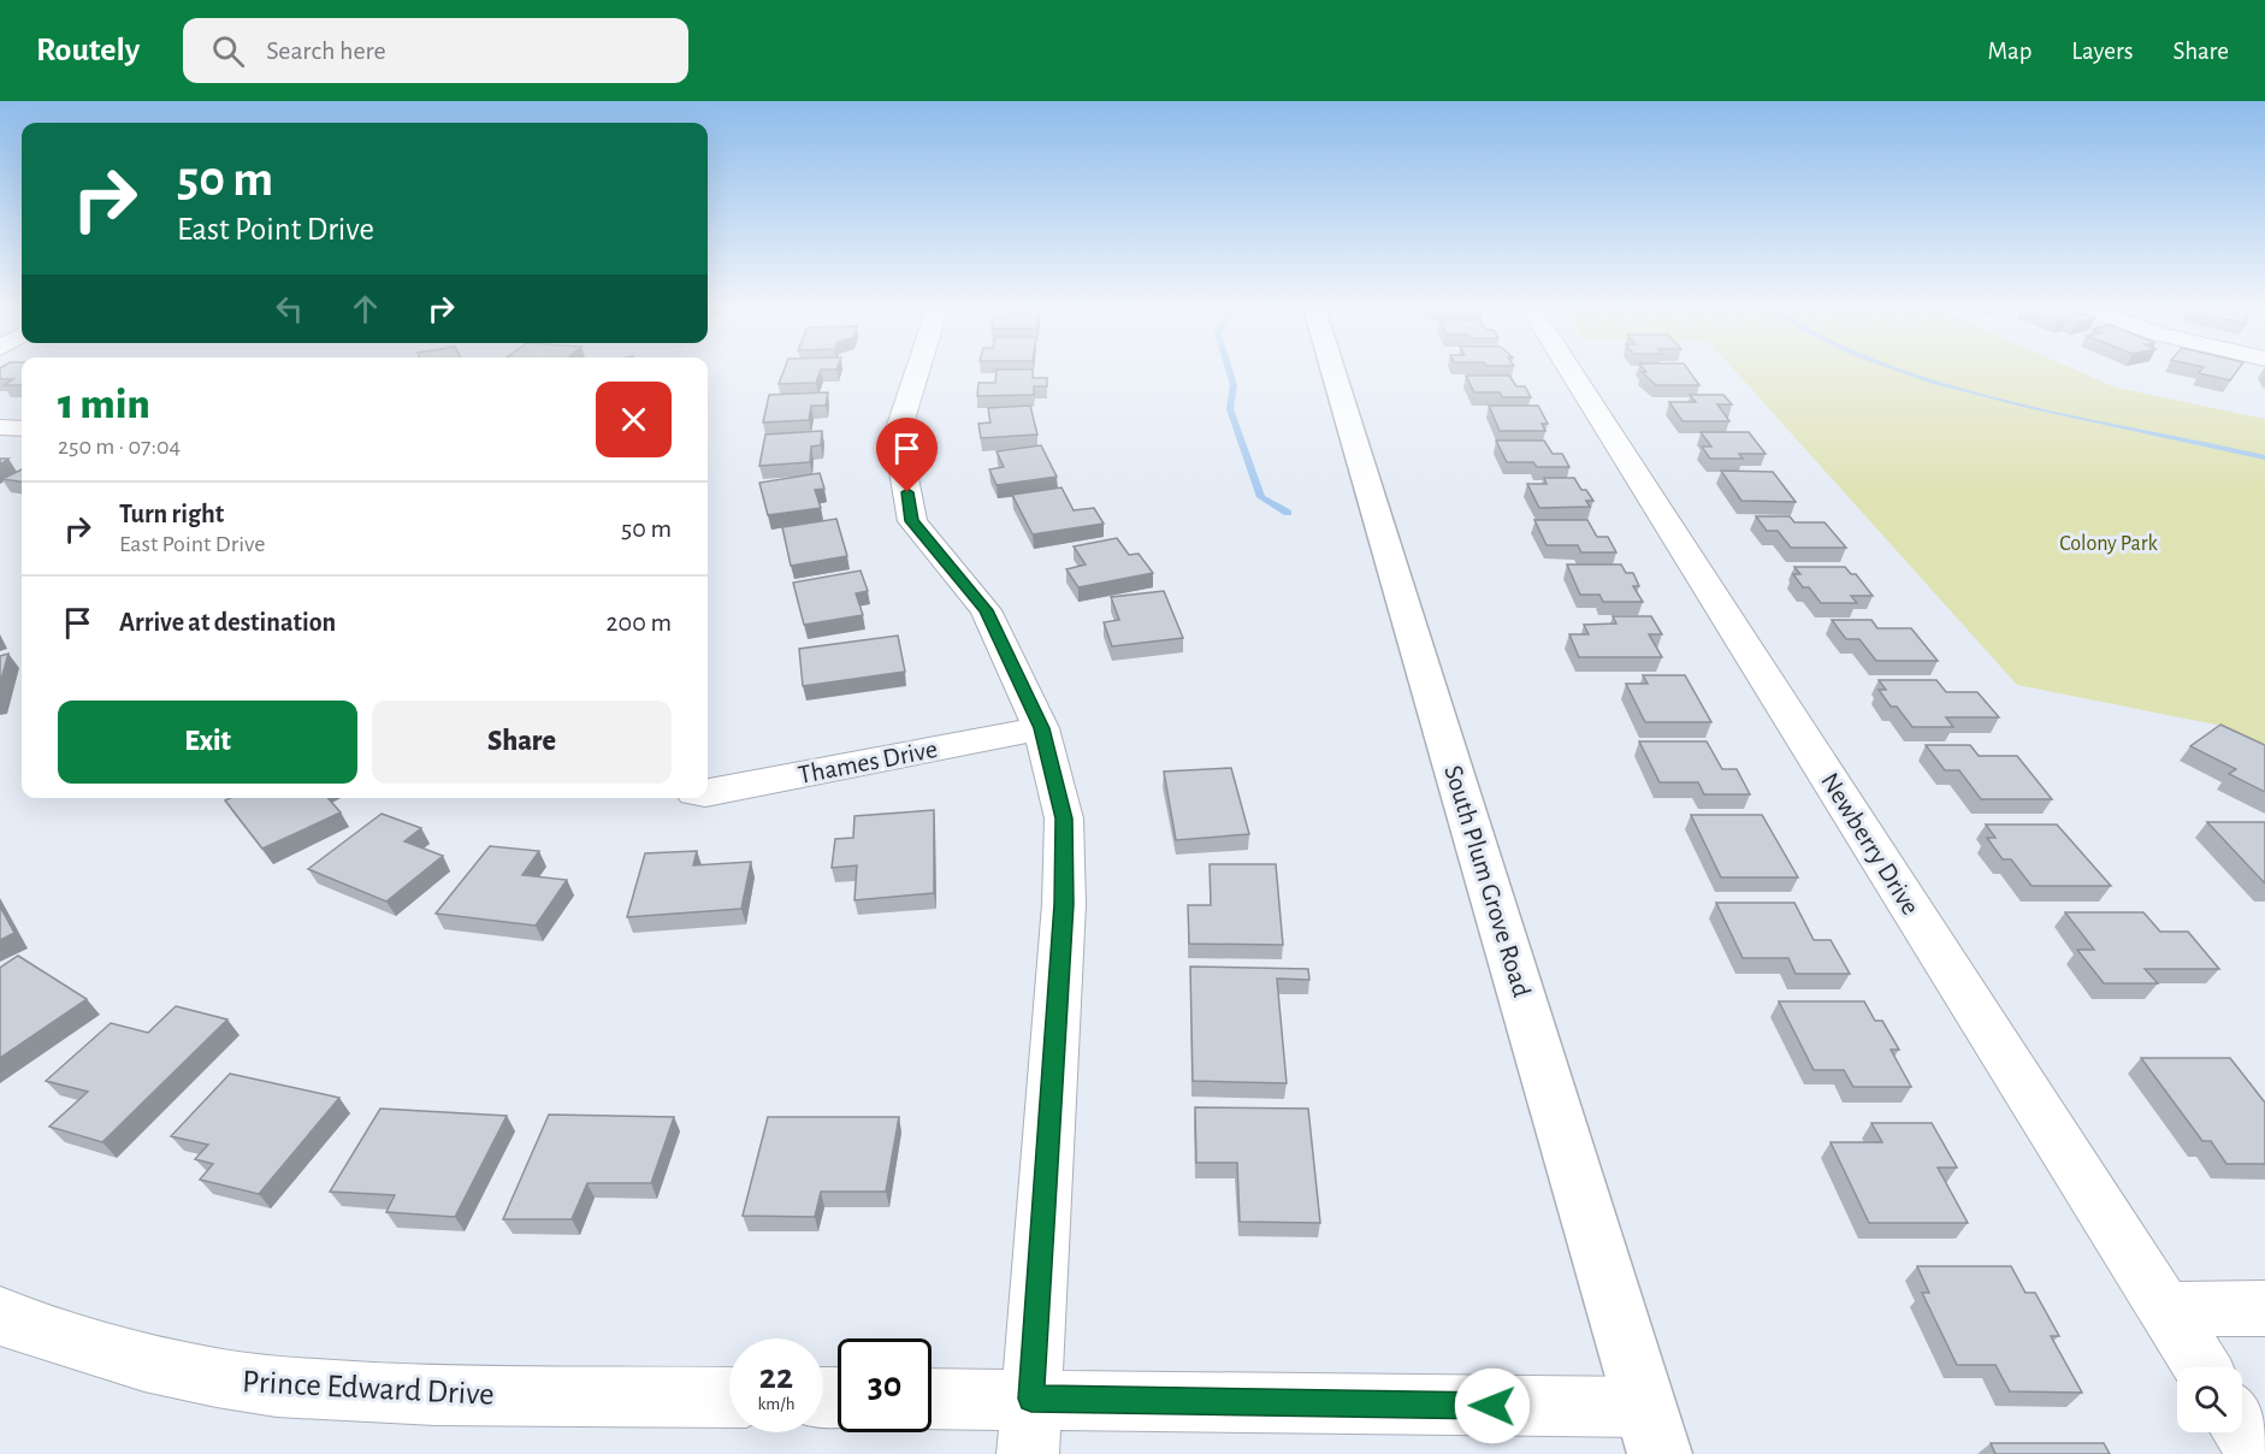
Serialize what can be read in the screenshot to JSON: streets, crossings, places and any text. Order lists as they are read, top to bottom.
{
  "streets": {
    "street": [
      "Thames Drive",
      "Newberry Drive",
      "South Plum Grove Road",
      "Prince Edward Drive"
    ]
  },
  "parks": ["Colony Park"],
  "page": {
    "header": "Routely",
    "search": "Search here",
    "nav": ["Map", "Layers", "Share"],
    "turn": ["50 m", "East Point Drive"],
    "heading": ["1 min", "250 m · 07:04"],
    "list": [
      {
        "name": "Turn right",
        "note": "East Point Drive",
        "value": "50 m"
      },
      {
        "name": "Arrive at destination",
        "value": "200 m"
      }
    ],
    "buttons": ["Exit", "Share"],
    "speed": "22 km/h",
    "limit": "30"
  }
}
